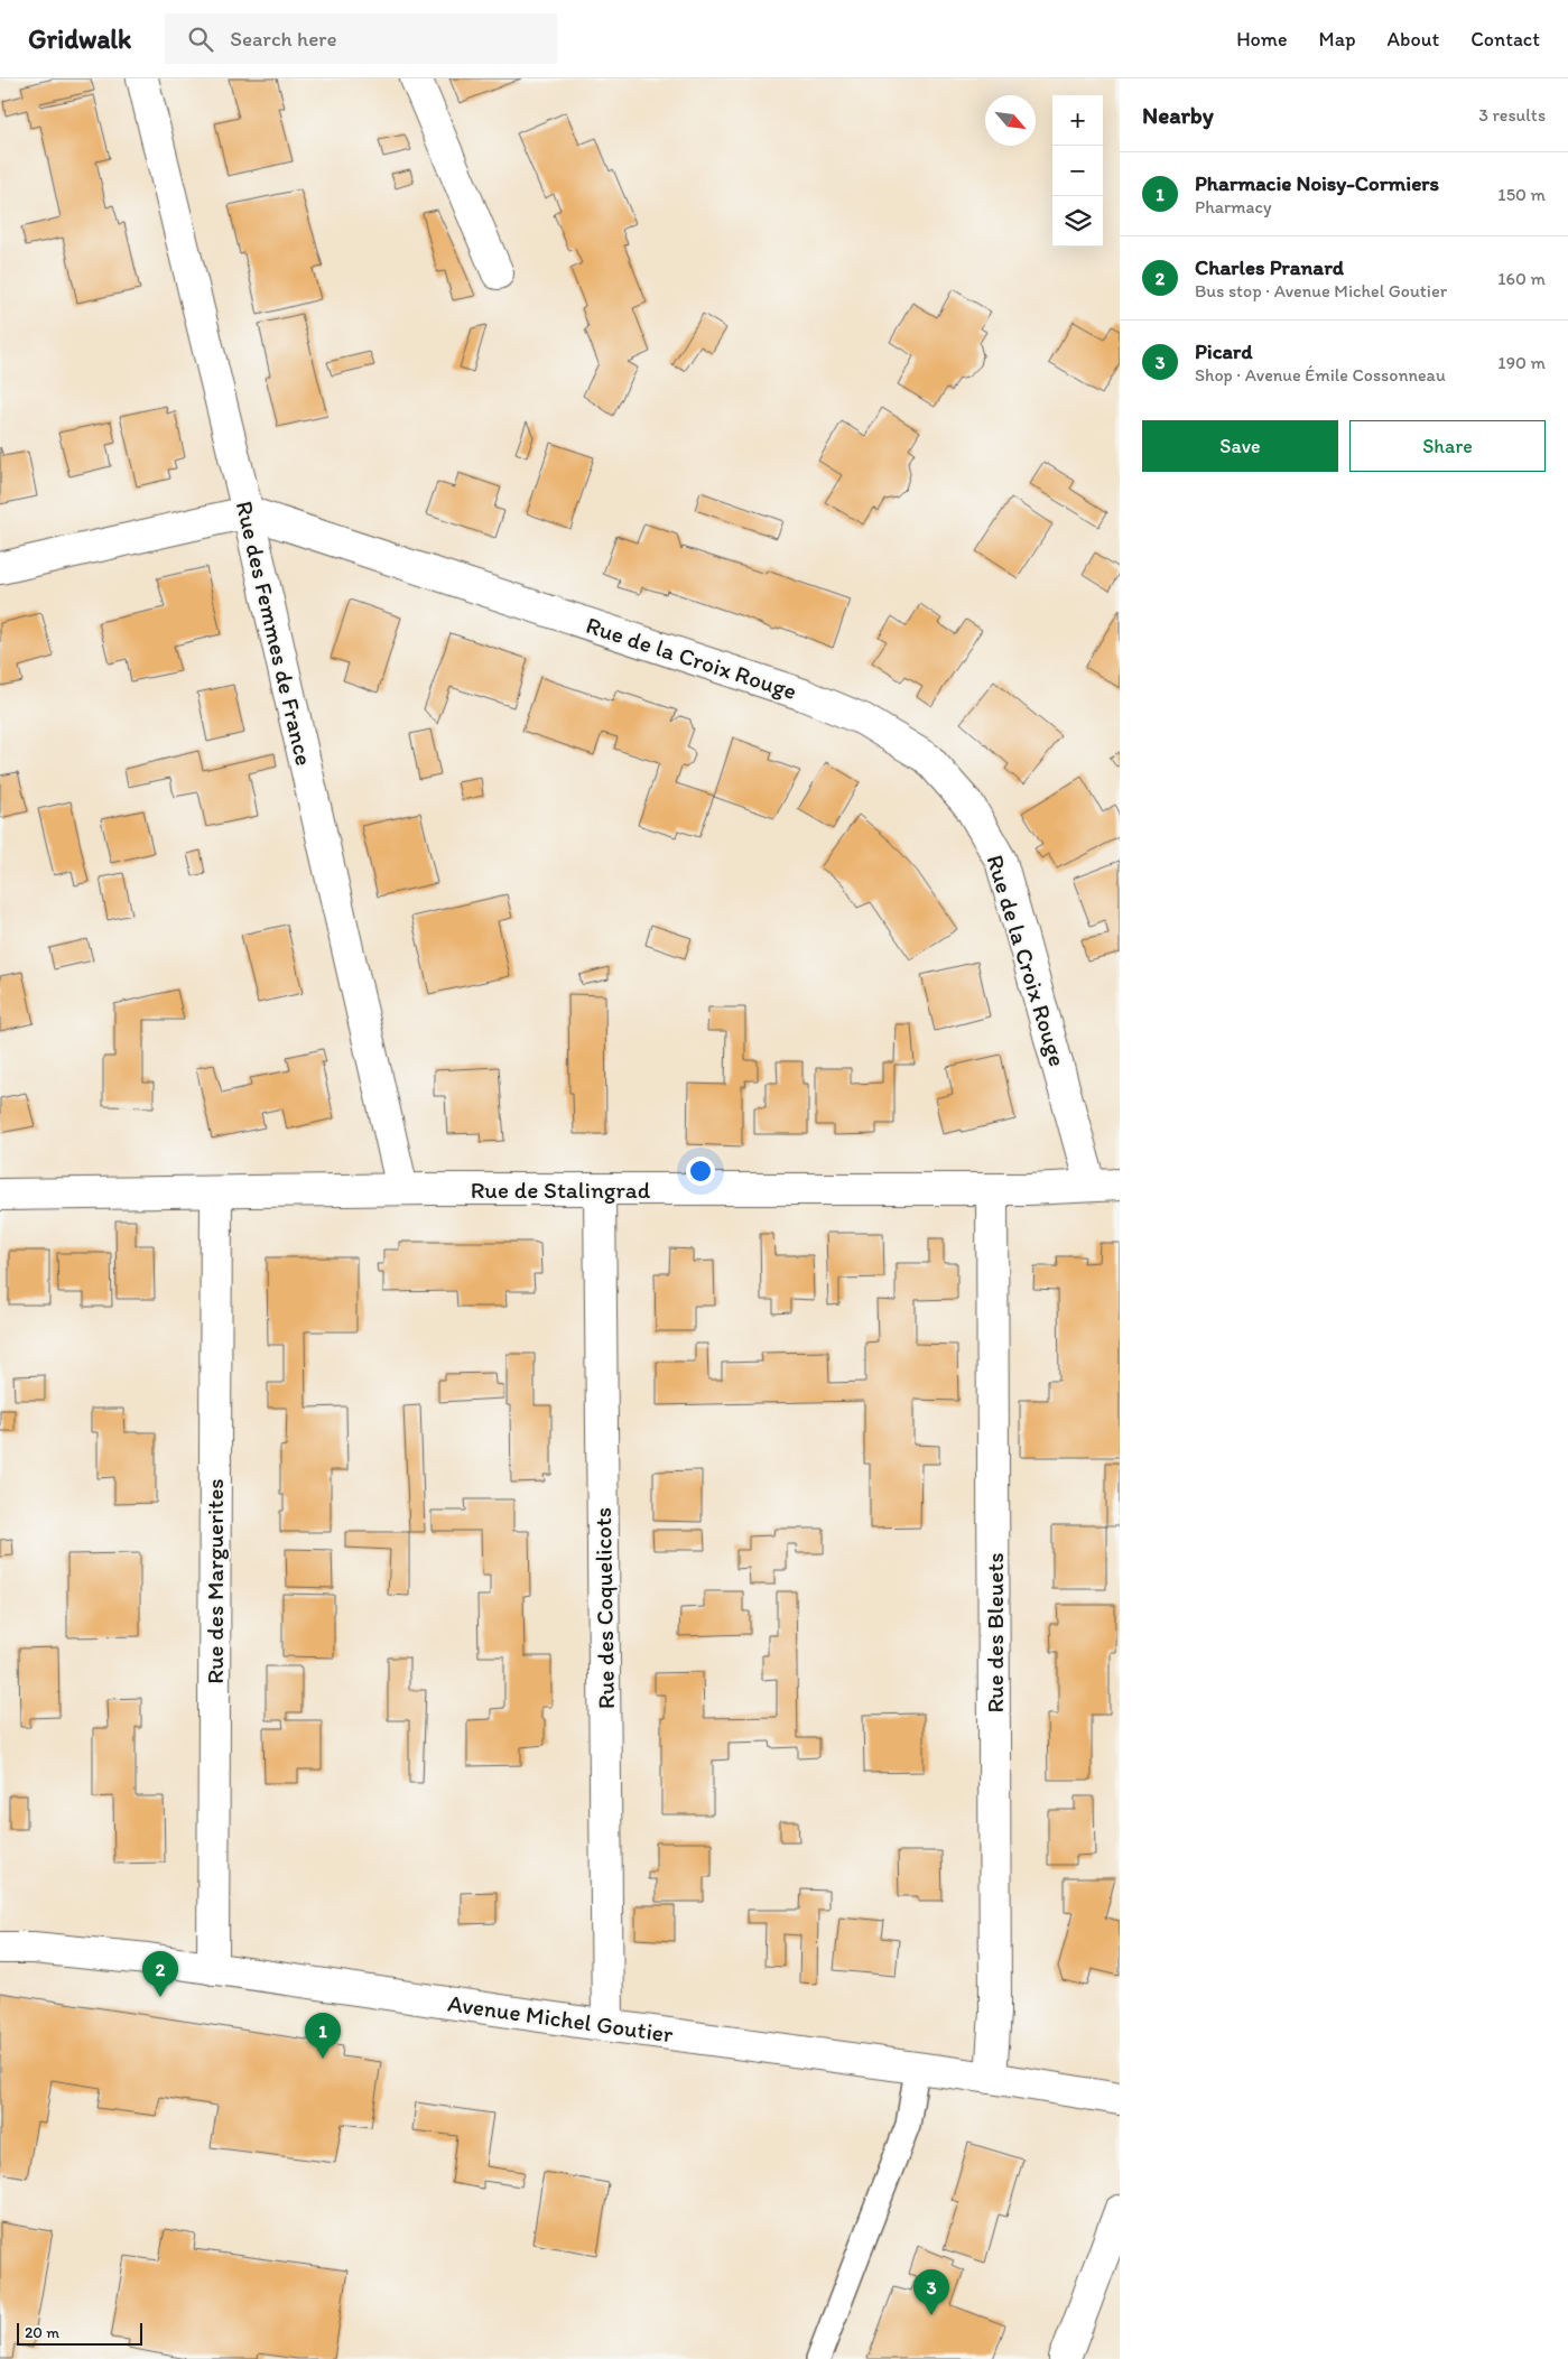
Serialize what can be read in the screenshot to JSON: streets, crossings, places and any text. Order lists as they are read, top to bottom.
{
  "streets": {
    "street": [
      "Rue des Femmes de France",
      "Rue de la Croix Rouge",
      "Rue de Stalingrad",
      "Rue des Marguerites",
      "Rue des Coquelicots",
      "Rue des Bleuets",
      "Avenue Michel Goutier"
    ]
  },
  "crossings": [
    ["Rue des Femmes de France", "Rue de la Croix Rouge"],
    ["Rue des Femmes de France", "Rue de Stalingrad"],
    ["Rue de la Croix Rouge", "Rue de Stalingrad"],
    ["Rue de Stalingrad", "Rue des Marguerites"],
    ["Rue de Stalingrad", "Rue des Coquelicots"],
    ["Rue de Stalingrad", "Rue des Bleuets"],
    ["Rue des Marguerites", "Avenue Michel Goutier"],
    ["Rue des Coquelicots", "Avenue Michel Goutier"],
    ["Rue des Bleuets", "Avenue Michel Goutier"]
  ],
  "scale_bar": "20 m",
  "north": "bottom right",
  "page": {
    "header": "Gridwalk",
    "search": "Search here",
    "nav": [
      "Home",
      "Map",
      "About",
      "Contact"
    ],
    "heading": ["Nearby", "3 results"],
    "map_buttons": ["+", "−"],
    "list": [
      {
        "mark": "1",
        "name": "Pharmacie Noisy-Cormiers",
        "note": "Pharmacy",
        "value": "150 m"
      },
      {
        "mark": "2",
        "name": "Charles Pranard",
        "note": "Bus stop · Avenue Michel Goutier",
        "value": "160 m"
      },
      {
        "mark": "3",
        "name": "Picard",
        "note": "Shop · Avenue Émile Cossonneau",
        "value": "190 m"
      }
    ],
    "buttons": ["Save", "Share"],
    "pins": ["2", "1", "3"],
    "scale": "20 m"
  }
}
